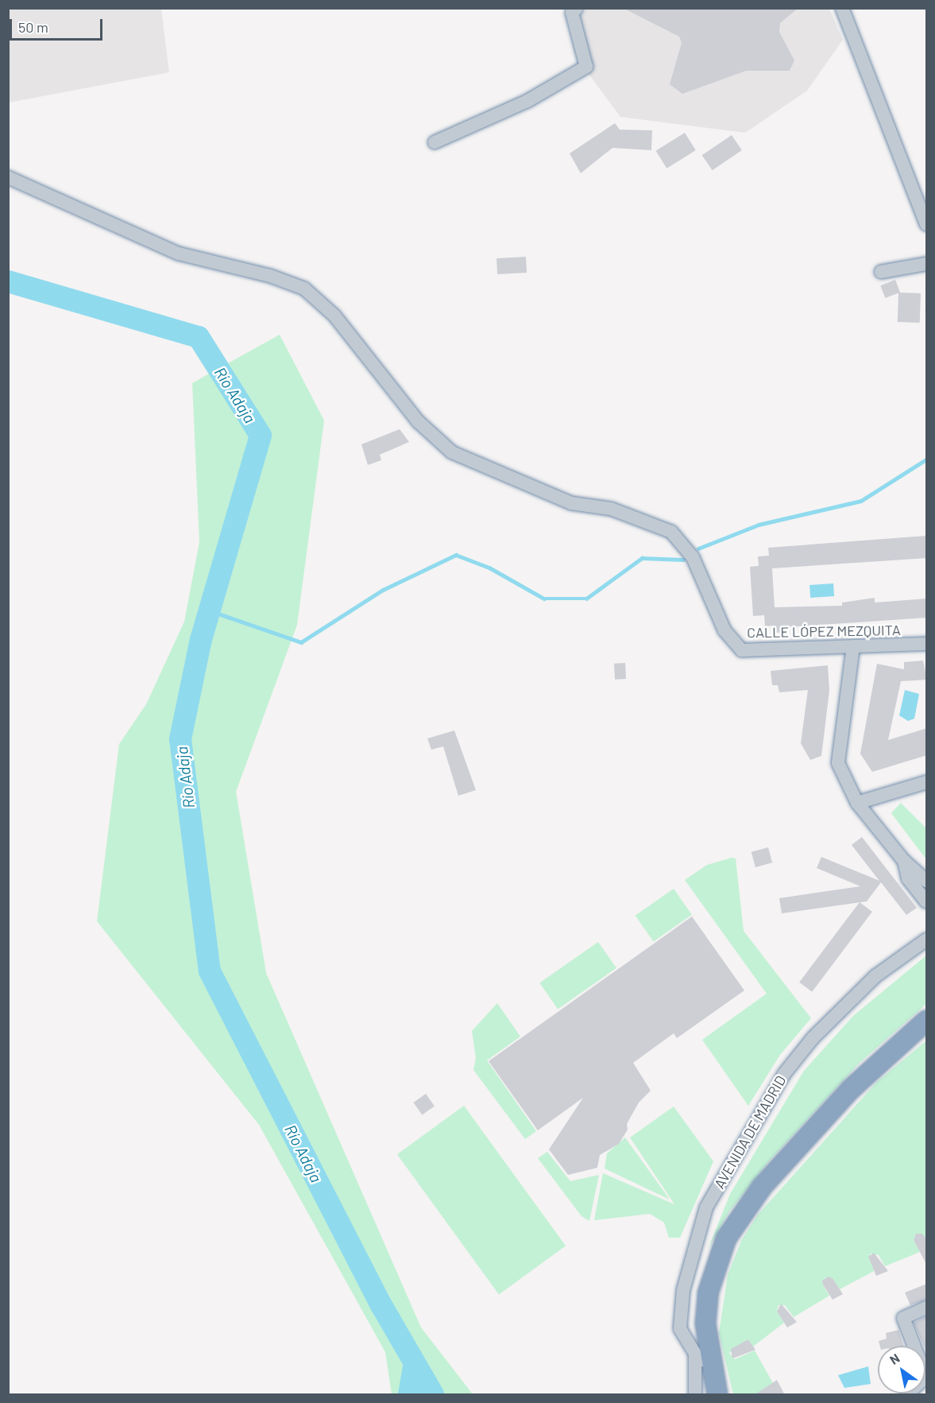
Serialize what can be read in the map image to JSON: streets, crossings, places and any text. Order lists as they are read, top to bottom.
{
  "streets": {
    "highway": ["AVENIDA DE MADRID"],
    "street": ["CALLE LÓPEZ MEZQUITA"]
  },
  "water": ["Río Adaja"],
  "scale_bar": "50 m",
  "north": "top left"
}
